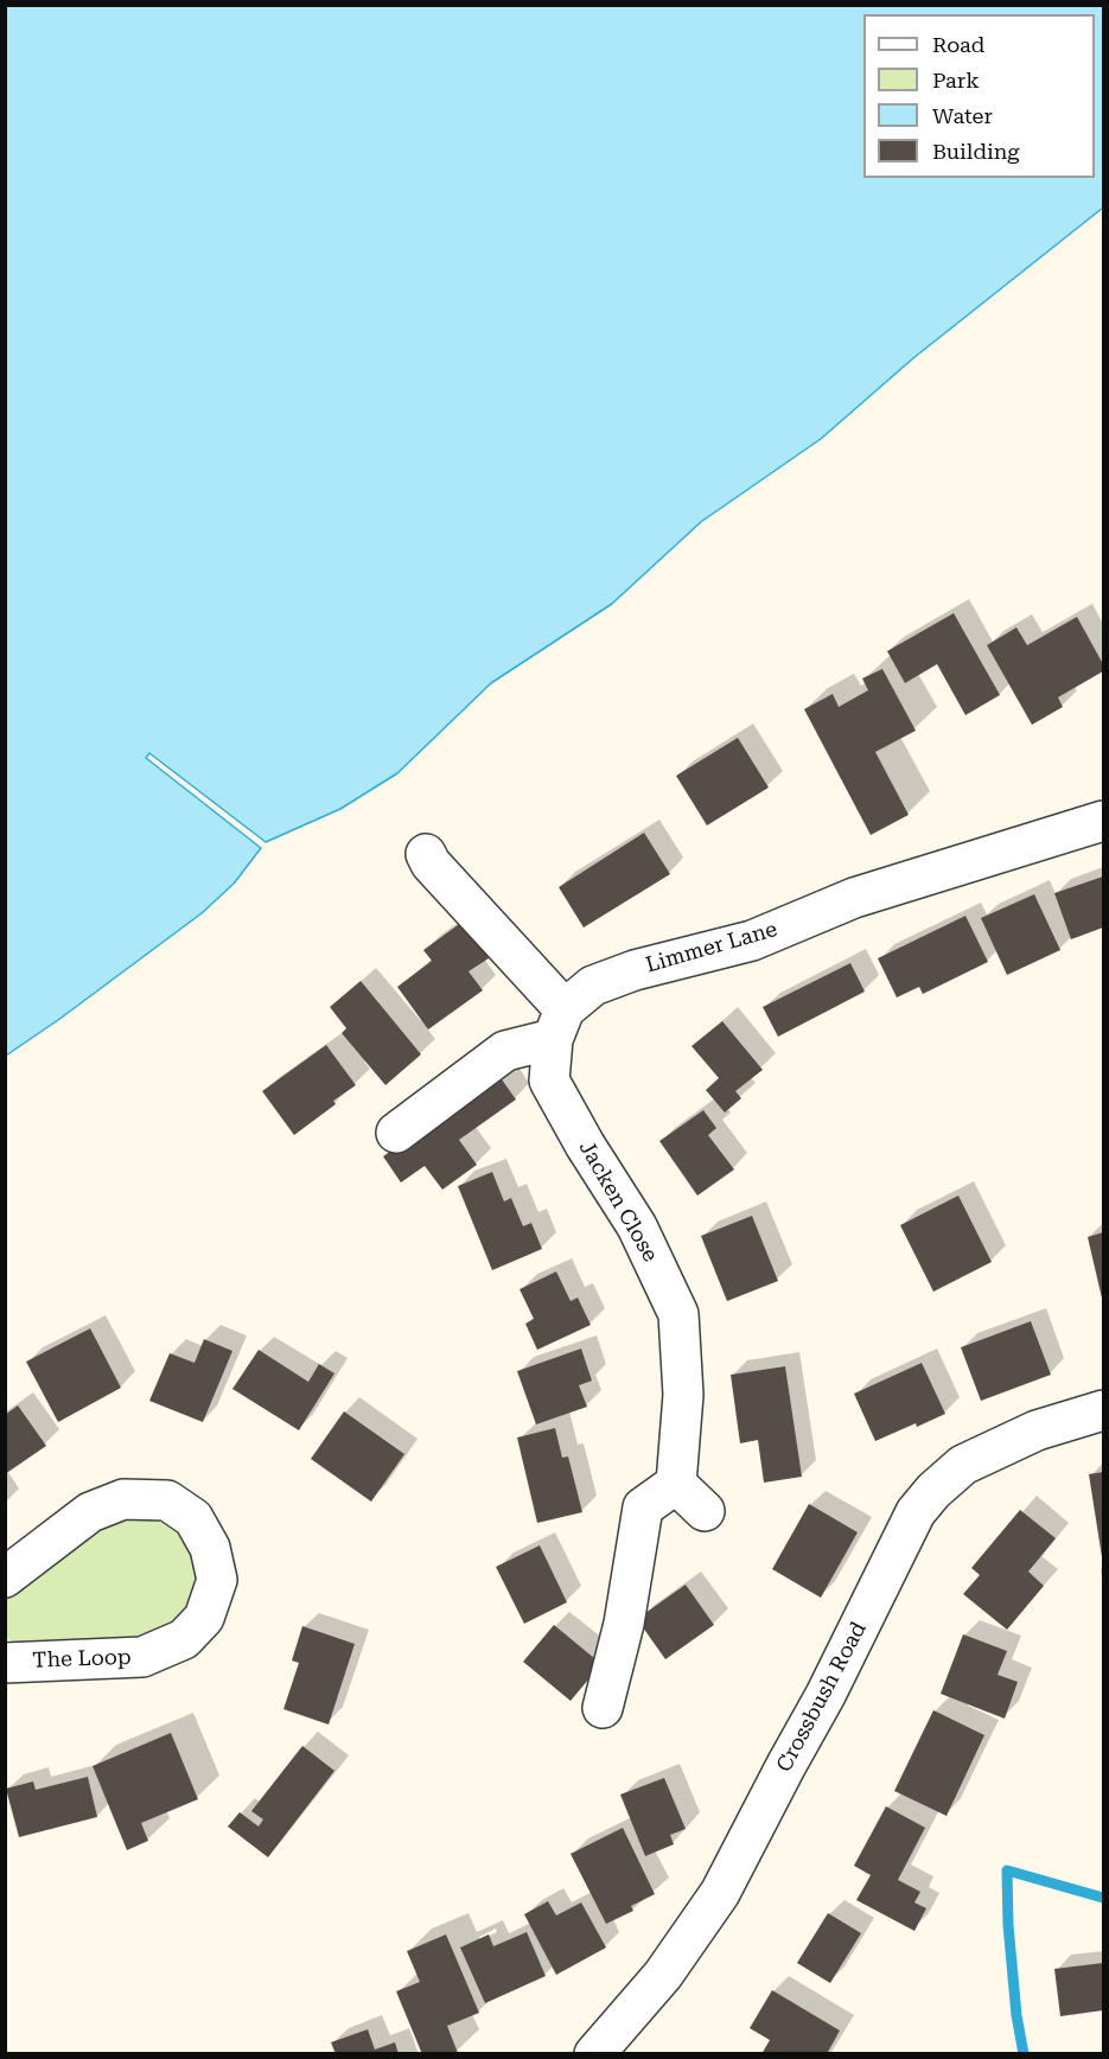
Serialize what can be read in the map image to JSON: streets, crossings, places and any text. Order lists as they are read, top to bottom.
{
  "streets": {
    "street": [
      "Limmer Lane",
      "Jacken Close",
      "The Loop",
      "Crossbush Road"
    ]
  },
  "crossings": [
    ["Limmer Lane", "Jacken Close"]
  ],
  "legend": [
    "Road",
    "Park",
    "Water",
    "Building"
  ]
}
